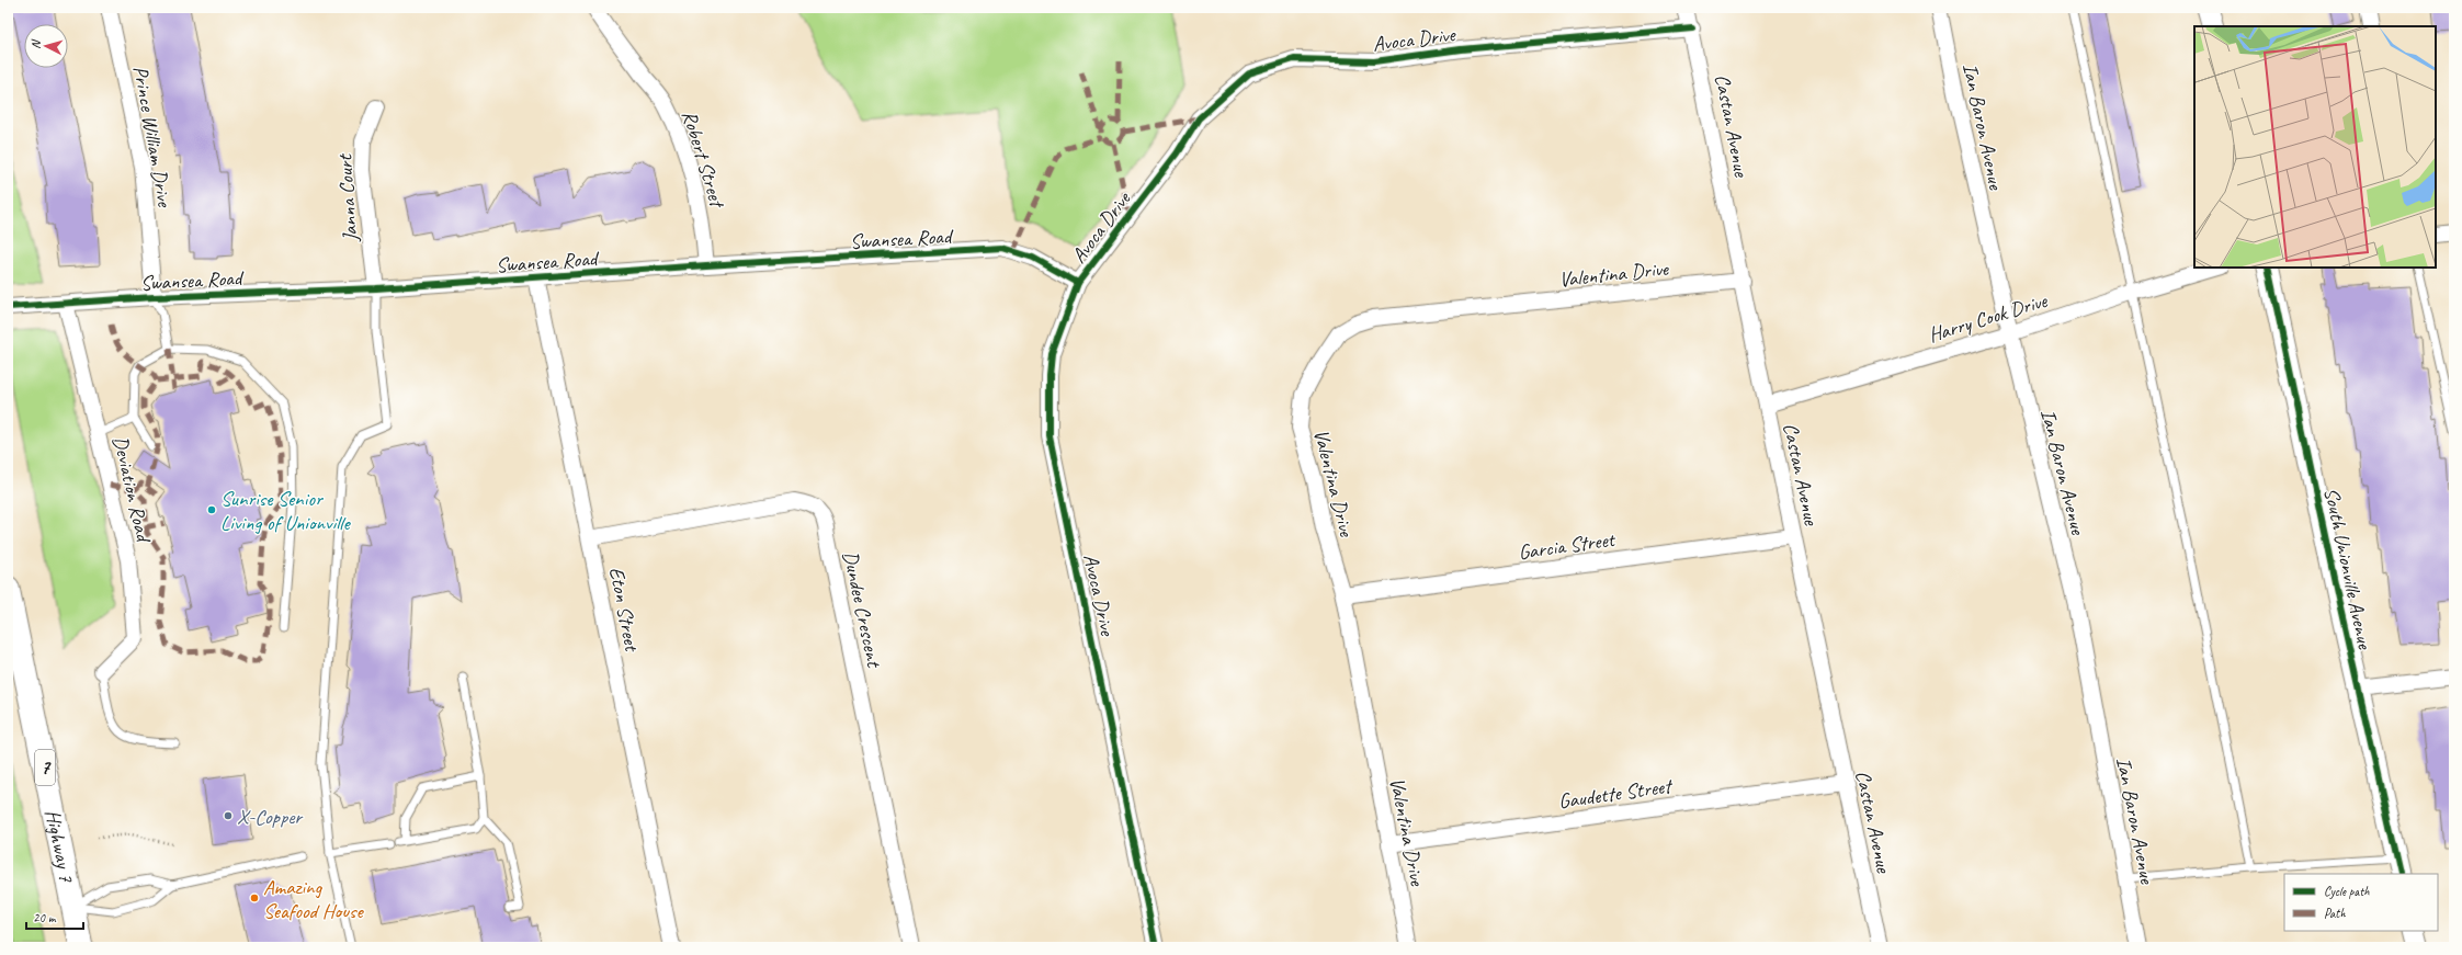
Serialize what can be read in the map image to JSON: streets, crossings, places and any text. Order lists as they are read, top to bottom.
{
  "streets": {
    "main road": ["7", "Highway 7"],
    "street": [
      "Avoca Drive",
      "Castan Avenue",
      "Ian Baron Avenue",
      "Prince William Drive",
      "Robert Street",
      "Janna Court",
      "Swansea Road",
      "Valentina Drive",
      "Harry Cook Drive",
      "Deviation Road",
      "Garcia Street",
      "South Unionville Avenue",
      "Eton Street",
      "Dundee Crescent",
      "Gaudette Street"
    ]
  },
  "crossings": [
    ["Avoca Drive", "Castan Avenue"],
    ["Avoca Drive", "Swansea Road"],
    ["Castan Avenue", "Valentina Drive"],
    ["Castan Avenue", "Harry Cook Drive"],
    ["Castan Avenue", "Garcia Street"],
    ["Castan Avenue", "Gaudette Street"],
    ["Ian Baron Avenue", "Harry Cook Drive"],
    ["Prince William Drive", "Swansea Road"],
    ["Robert Street", "Swansea Road"],
    ["Janna Court", "Swansea Road"],
    ["Swansea Road", "Deviation Road"],
    ["Swansea Road", "Eton Street"],
    ["Valentina Drive", "Garcia Street"],
    ["Valentina Drive", "Gaudette Street"],
    ["Eton Street", "Dundee Crescent"]
  ],
  "places": ["Sunrise Senior Living of Unionville", "X-Copper", "Amazing Seafood House"],
  "legend": ["Cycle path", "Path"],
  "scale_bar": "20 m",
  "north": "left"
}
